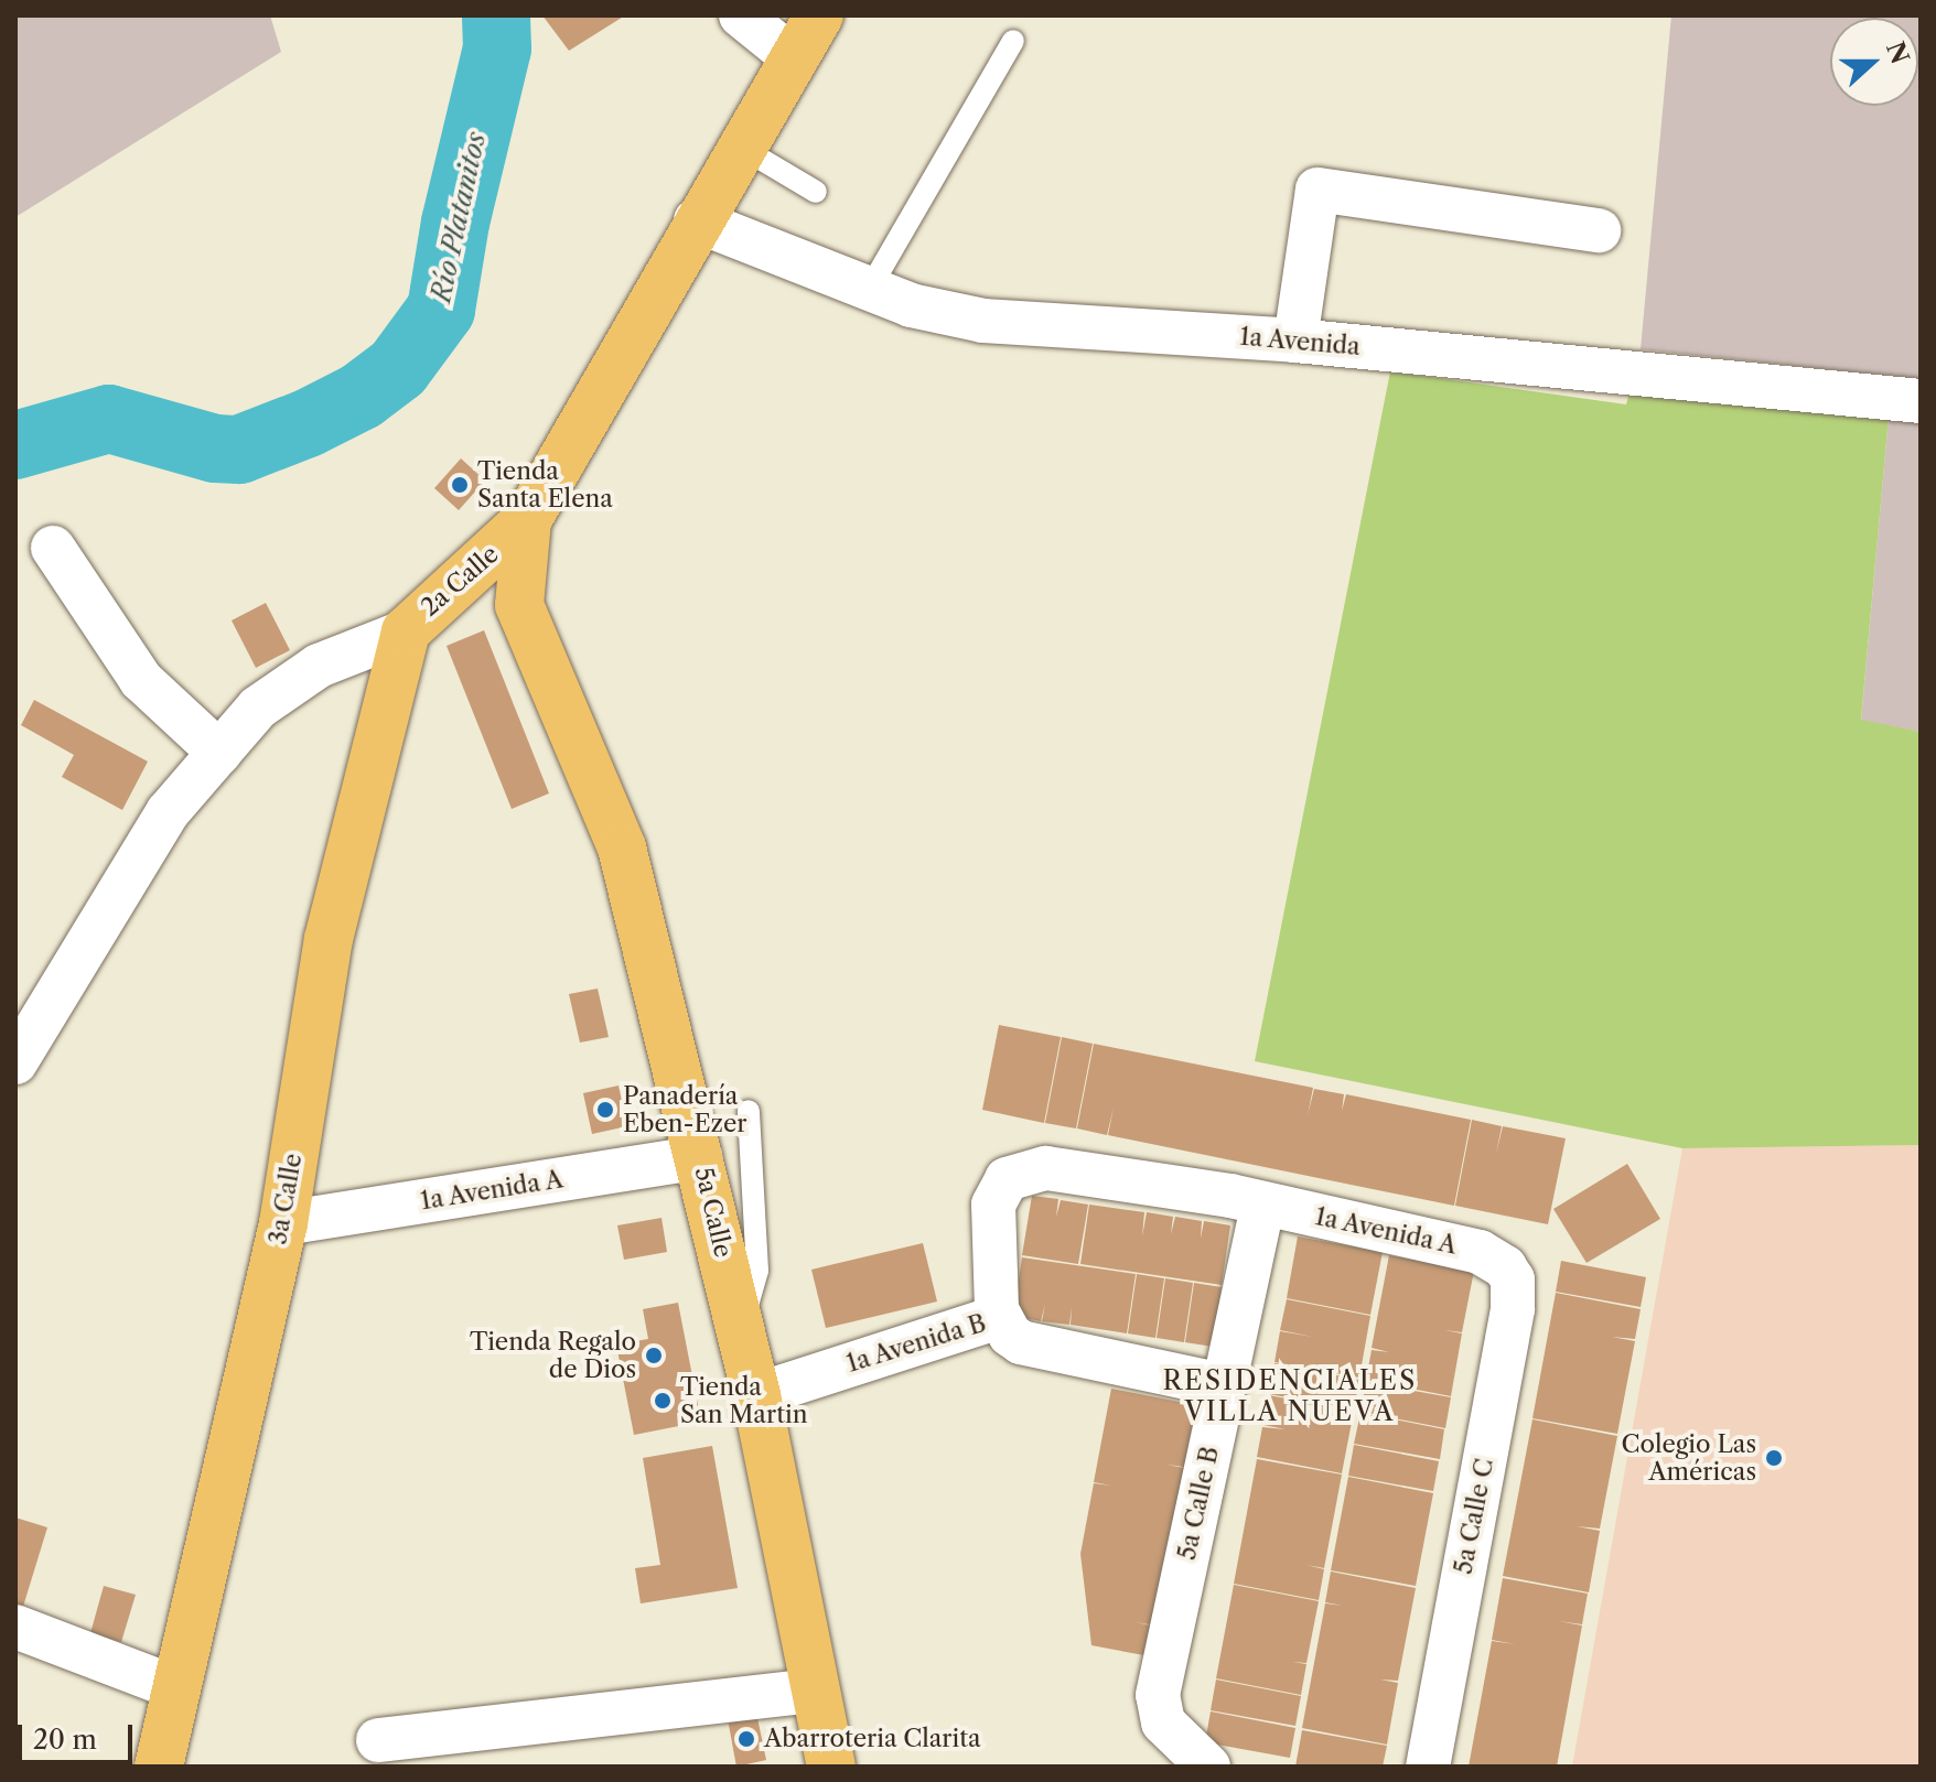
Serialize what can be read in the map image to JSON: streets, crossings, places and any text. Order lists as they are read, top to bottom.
{
  "streets": {
    "main road": ["2a Calle", "3a Calle", "5a Calle"],
    "street": [
      "1a Avenida",
      "1a Avenida A",
      "1a Avenida B",
      "5a Calle B",
      "5a Calle C"
    ]
  },
  "crossings": [
    ["1a Avenida", "2a Calle"],
    ["2a Calle", "3a Calle"],
    ["2a Calle", "5a Calle"],
    ["1a Avenida A", "3a Calle"],
    ["1a Avenida A", "5a Calle"],
    ["1a Avenida A", "1a Avenida B"],
    ["1a Avenida A", "5a Calle B"],
    ["1a Avenida A", "5a Calle C"],
    ["5a Calle", "1a Avenida B"],
    ["1a Avenida B", "5a Calle B"]
  ],
  "districts": ["RESIDENCIALES VILLA NUEVA"],
  "water": ["Río Platanitos"],
  "places": [
    "Tienda Santa Elena",
    "Panadería Eben-Ezer",
    "Tienda Regalo de Dios",
    "Tienda San Martin",
    "Colegio Las Américas",
    "Abarroteria Clarita"
  ],
  "scale_bar": "20 m",
  "north": "right"
}
